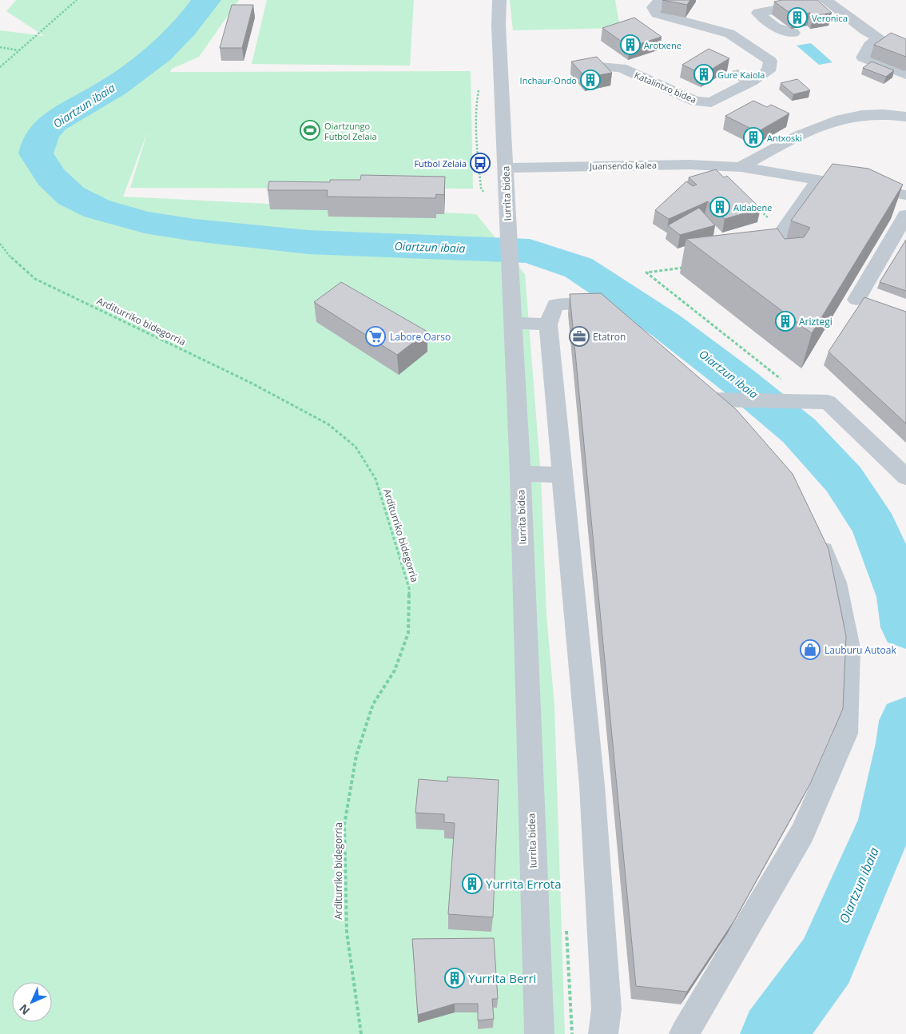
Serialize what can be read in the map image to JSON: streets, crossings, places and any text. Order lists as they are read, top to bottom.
{
  "streets": {
    "street": ["Katalintxo bidea", "Juansendo kalea", "Iurrita bidea"],
    "path": ["Arditurriko bidegorria"]
  },
  "crossings": [
    ["Juansendo kalea", "Iurrita bidea"]
  ],
  "water": ["Oiartzun ibaia"],
  "places": {
    "building": [
      "Veronica",
      "Arotxene",
      "Gure Kaiola",
      "Inchaur-Ondo",
      "Antxoski",
      "Aldabene",
      "Ariztegi",
      "Yurrita Errota",
      "Yurrita Berri"
    ],
    "sports": ["Oiartzungo Futbol Zelaia"],
    "bus stop": ["Futbol Zelaia"],
    "supermarket": ["Labore Oarso"],
    "office": ["Etatron"],
    "shop": ["Lauburu Autoak"]
  },
  "north": "bottom left"
}
